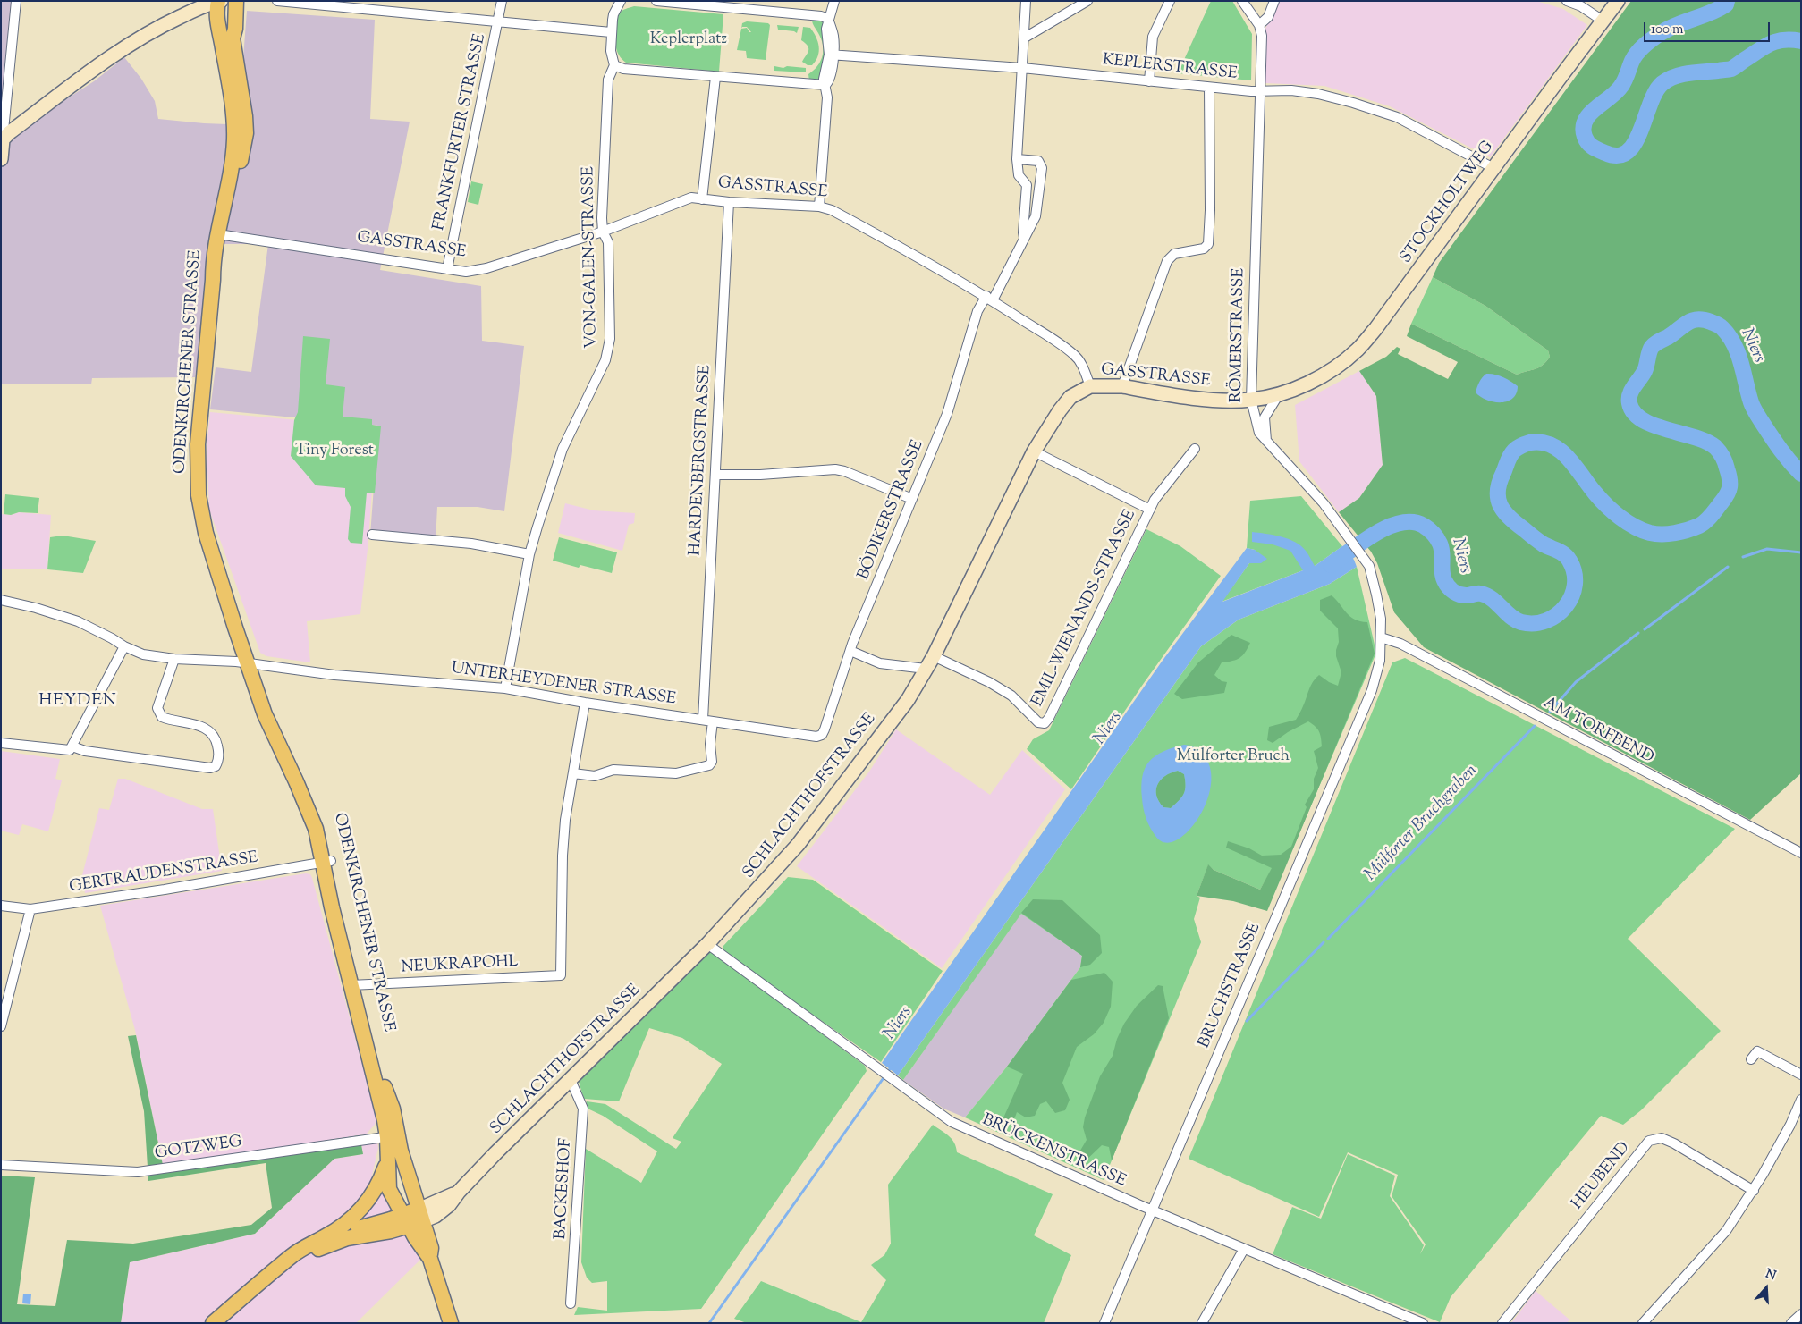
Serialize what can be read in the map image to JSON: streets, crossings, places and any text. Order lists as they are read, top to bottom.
{
  "streets": {
    "main road": [
      "GASSTRASSE",
      "STOCKHOLTWEG",
      "ODENKIRCHENER STRASSE",
      "SCHLACHTHOFSTRASSE"
    ],
    "street": [
      "KEPLERSTRASSE",
      "FRANKFURTER STRASSE",
      "VON-GALEN-STRASSE",
      "RÖMERSTRASSE",
      "HARDENBERGSTRASSE",
      "BÖDIKERSTRASSE",
      "EMIL-WIENANDS-STRASSE",
      "UNTERHEYDENER STRASSE",
      "AM TORFBEND",
      "GERTRAUDENSTRASSE",
      "NEUKRAPOHL",
      "BRUCHSTRASSE",
      "GOTZWEG",
      "BRÜCKENSTRASSE",
      "HEUBEND",
      "BACKESHOF"
    ]
  },
  "crossings": [
    ["KEPLERSTRASSE", "STOCKHOLTWEG"],
    ["KEPLERSTRASSE", "RÖMERSTRASSE"],
    ["FRANKFURTER STRASSE", "GASSTRASSE"],
    ["GASSTRASSE", "STOCKHOLTWEG"],
    ["GASSTRASSE", "VON-GALEN-STRASSE"],
    ["GASSTRASSE", "RÖMERSTRASSE"],
    ["GASSTRASSE", "ODENKIRCHENER STRASSE"],
    ["GASSTRASSE", "HARDENBERGSTRASSE"],
    ["GASSTRASSE", "BÖDIKERSTRASSE"],
    ["GASSTRASSE", "SCHLACHTHOFSTRASSE"],
    ["VON-GALEN-STRASSE", "UNTERHEYDENER STRASSE"],
    ["RÖMERSTRASSE", "AM TORFBEND"],
    ["RÖMERSTRASSE", "BRUCHSTRASSE"],
    ["ODENKIRCHENER STRASSE", "UNTERHEYDENER STRASSE"],
    ["ODENKIRCHENER STRASSE", "SCHLACHTHOFSTRASSE"],
    ["ODENKIRCHENER STRASSE", "GERTRAUDENSTRASSE"],
    ["ODENKIRCHENER STRASSE", "NEUKRAPOHL"],
    ["ODENKIRCHENER STRASSE", "GOTZWEG"],
    ["HARDENBERGSTRASSE", "UNTERHEYDENER STRASSE"],
    ["BÖDIKERSTRASSE", "UNTERHEYDENER STRASSE"],
    ["EMIL-WIENANDS-STRASSE", "SCHLACHTHOFSTRASSE"],
    ["SCHLACHTHOFSTRASSE", "BRÜCKENSTRASSE"],
    ["SCHLACHTHOFSTRASSE", "BACKESHOF"],
    ["BRUCHSTRASSE", "BRÜCKENSTRASSE"]
  ],
  "districts": ["HEYDEN"],
  "water": ["Niers", "Mülforter Bruchgraben"],
  "parks": ["Keplerplatz", "Tiny Forest", "Mülforter Bruch"],
  "scale_bar": "100 m",
  "north": "top"
}
